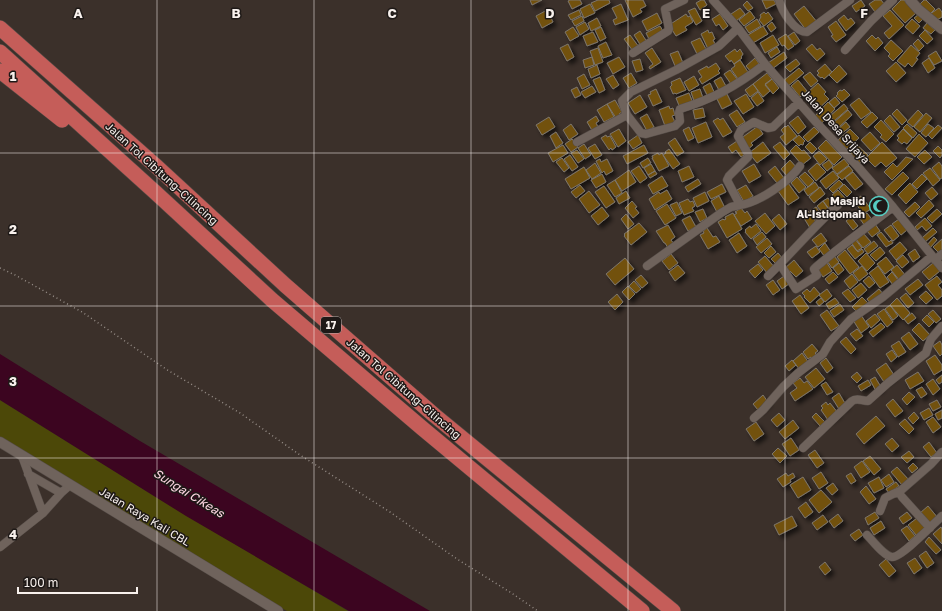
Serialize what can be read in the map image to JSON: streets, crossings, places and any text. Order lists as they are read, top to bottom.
{
  "streets": {
    "highway": ["Jalan Tol Cibitung–Cilincing", "17"],
    "street": ["Jalan Desa Srijaya", "Jalan Raya Kali CBL"]
  },
  "water": ["Sungai Cikeas"],
  "places": {
    "mosque": ["Masjid Al-Istiqomah"]
  },
  "scale_bar": "100 m",
  "grid": {
    "columns": [
      "A",
      "B",
      "C",
      "D",
      "E",
      "F"
    ],
    "rows": [
      "1",
      "2",
      "3",
      "4"
    ]
  }
}
